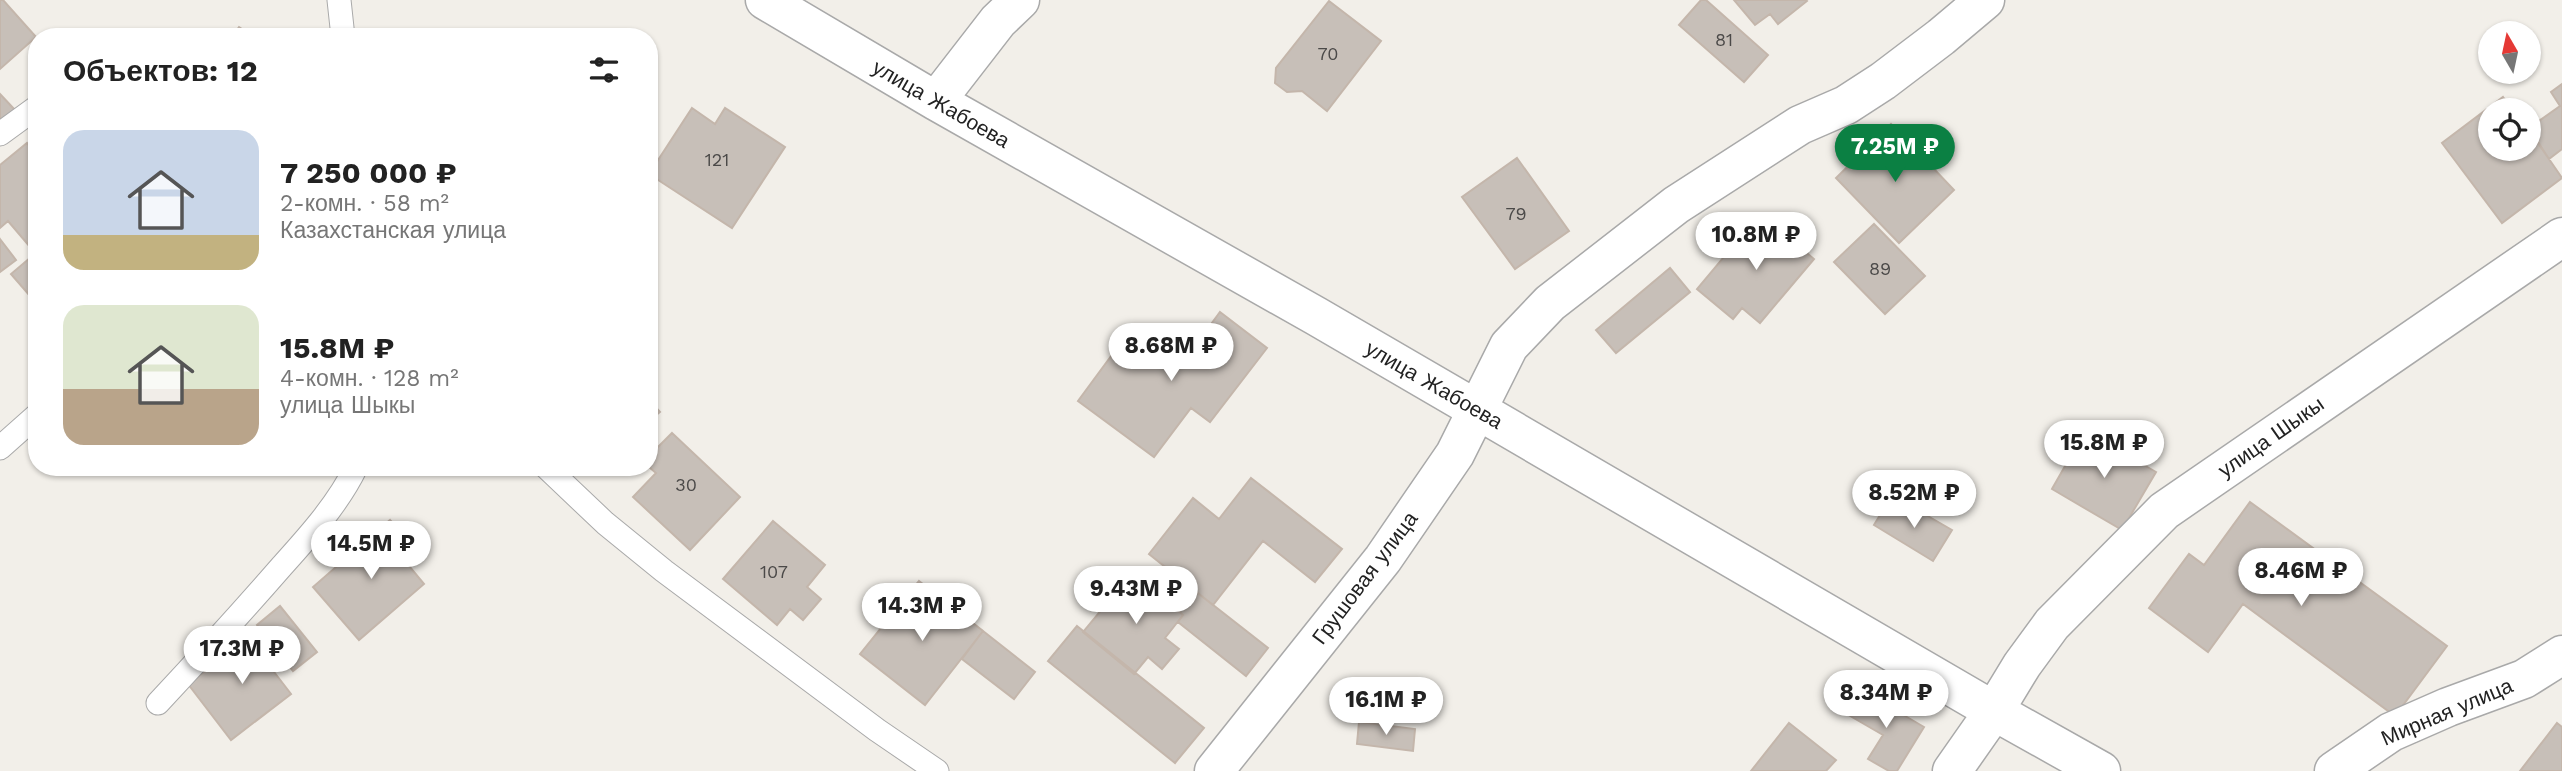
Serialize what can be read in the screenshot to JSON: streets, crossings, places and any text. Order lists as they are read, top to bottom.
{
  "streets": {
    "street": [
      "улица Жабоева",
      "улица Шыкы",
      "Грушовая улица",
      "Мирная улица"
    ]
  },
  "crossings": [
    ["улица Жабоева", "улица Шыкы"],
    ["улица Жабоева", "Грушовая улица"]
  ],
  "house_numbers": [
    "81",
    "70",
    "121",
    "79",
    "89",
    "30",
    "107"
  ],
  "north": "top",
  "page": {
    "heading": "Объектов: 12",
    "list": [
      {
        "name": "7 250 000 ₽",
        "note": "2-комн. · 58 m² · Казахстанская улица"
      },
      {
        "name": "15.8M ₽",
        "note": "4-комн. · 128 m² · улица Шыкы"
      }
    ],
    "price": [
      "7.25M ₽",
      "10.8M ₽",
      "8.68M ₽",
      "15.8M ₽",
      "8.52M ₽",
      "14.5M ₽",
      "8.46M ₽",
      "9.43M ₽",
      "14.3M ₽",
      "17.3M ₽",
      "8.34M ₽",
      "16.1M ₽"
    ]
  }
}
